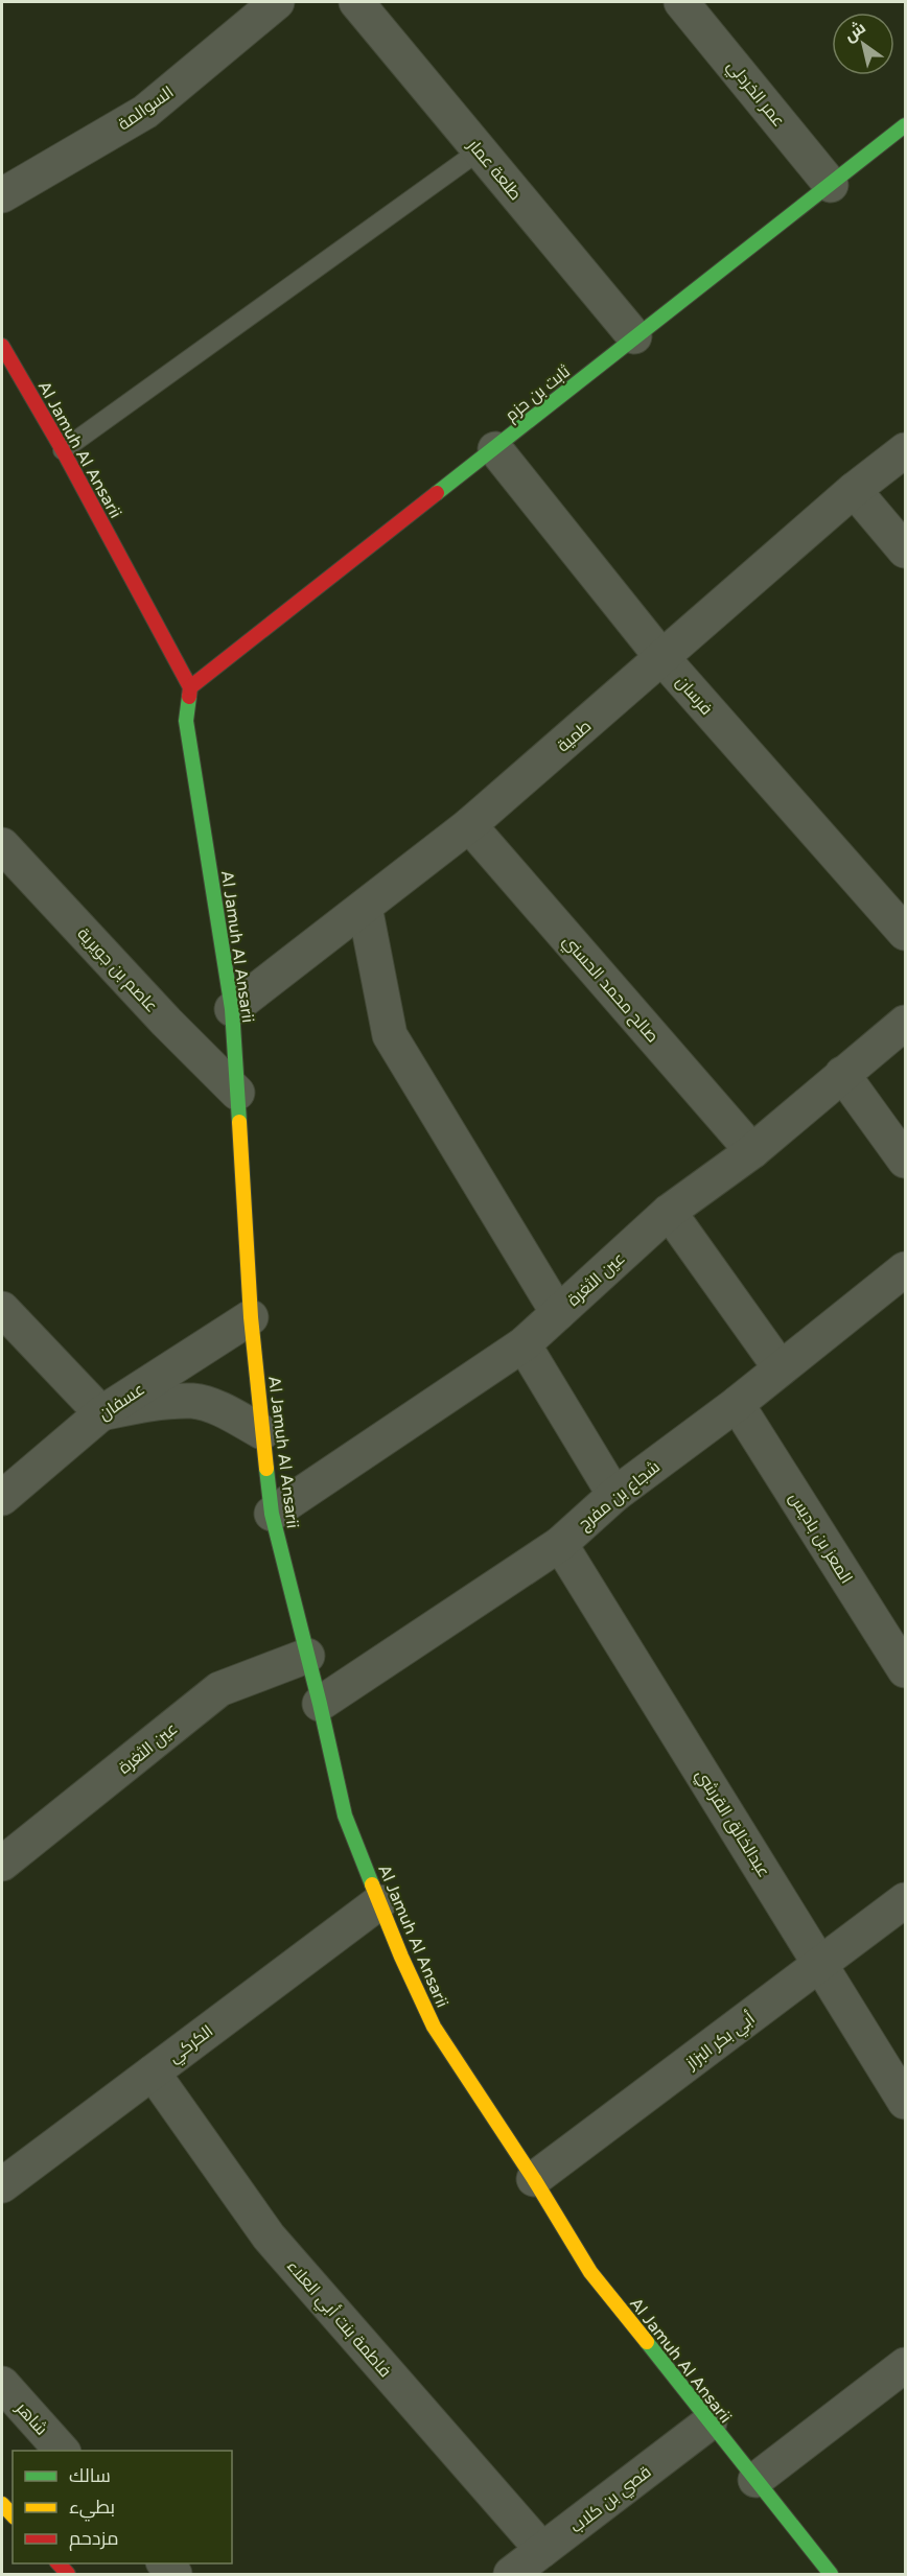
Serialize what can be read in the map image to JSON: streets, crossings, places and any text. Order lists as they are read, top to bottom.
{
  "streets": {
    "street": [
      "عمر الخردلي",
      "السوالمة",
      "طلعة عمار",
      "ثابت بن حزم",
      "Al Jamuh Al Ansarii",
      "فرسان",
      "طمية",
      "عاصم بن جويرية",
      "صالح محمد الحسني",
      "عين الثغرة",
      "عسفان",
      "شجاع بن مفرج",
      "المعز بن باديس",
      "عبدالخالق القرشي",
      "أبي بكر البزاز",
      "الكركي",
      "فاطمة بنت أبي العلاء",
      "شاهر",
      "قصي بن كلاب"
    ]
  },
  "crossings": [
    ["عمر الخردلي", "ثابت بن حزم"],
    ["طلعة عمار", "ثابت بن حزم"],
    ["ثابت بن حزم", "Al Jamuh Al Ansarii"],
    ["ثابت بن حزم", "فرسان"],
    ["Al Jamuh Al Ansarii", "طمية"],
    ["Al Jamuh Al Ansarii", "عاصم بن جويرية"],
    ["Al Jamuh Al Ansarii", "عين الثغرة"],
    ["Al Jamuh Al Ansarii", "عسفان"],
    ["Al Jamuh Al Ansarii", "شجاع بن مفرج"],
    ["Al Jamuh Al Ansarii", "أبي بكر البزاز"],
    ["Al Jamuh Al Ansarii", "الكركي"],
    ["Al Jamuh Al Ansarii", "قصي بن كلاب"],
    ["فرسان", "طمية"],
    ["طمية", "صالح محمد الحسني"],
    ["صالح محمد الحسني", "عين الثغرة"],
    ["شجاع بن مفرج", "المعز بن باديس"],
    ["شجاع بن مفرج", "عبدالخالق القرشي"],
    ["عبدالخالق القرشي", "أبي بكر البزاز"],
    ["الكركي", "فاطمة بنت أبي العلاء"],
    ["فاطمة بنت أبي العلاء", "قصي بن كلاب"]
  ],
  "legend": ["سالك", "بطيء", "مزدحم"],
  "north": "top left"
}
